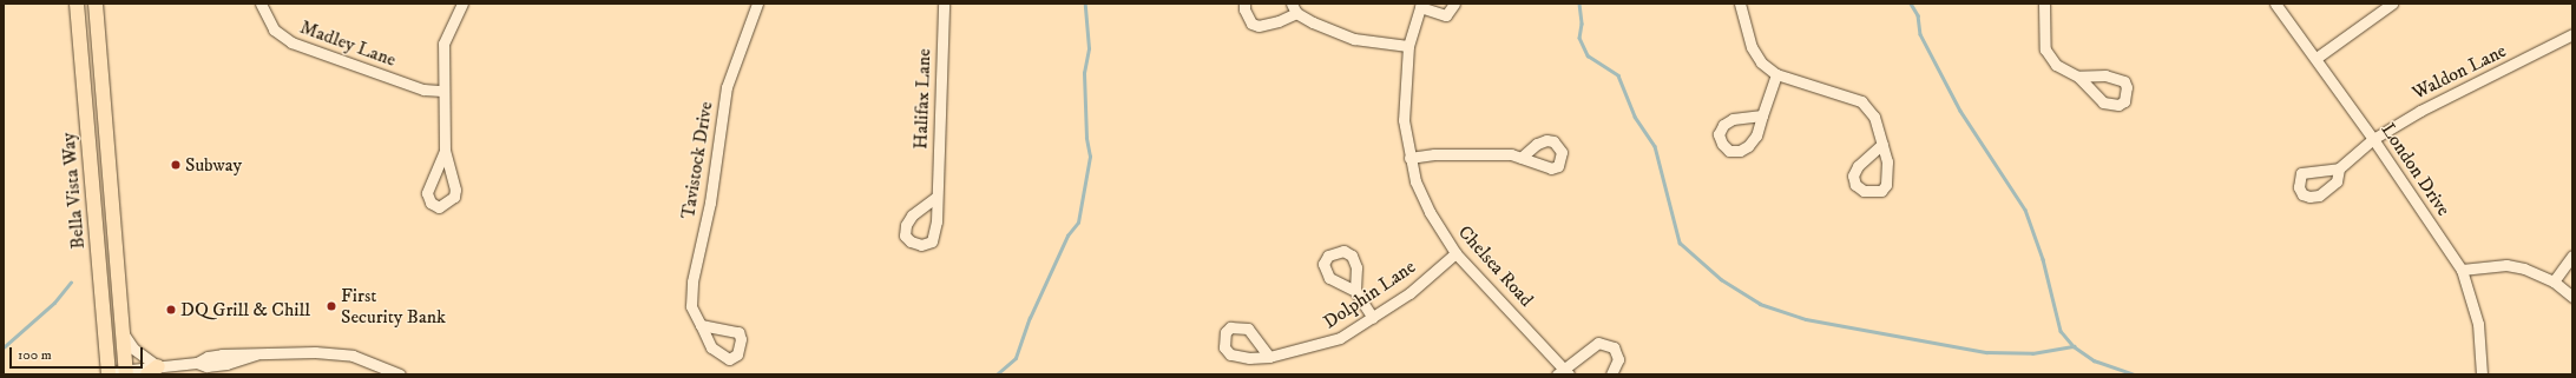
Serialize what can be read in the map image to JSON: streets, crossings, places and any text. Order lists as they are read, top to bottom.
{
  "streets": {
    "main road": ["Bella Vista Way"],
    "street": [
      "Madley Lane",
      "Waldon Lane",
      "Halifax Lane",
      "Tavistock Drive",
      "London Drive",
      "Chelsea Road",
      "Dolphin Lane"
    ]
  },
  "crossings": [
    ["Waldon Lane", "London Drive"],
    ["Chelsea Road", "Dolphin Lane"]
  ],
  "places": ["Subway", "First Security Bank", "DQ Grill & Chill"],
  "scale_bar": "100 m"
}
